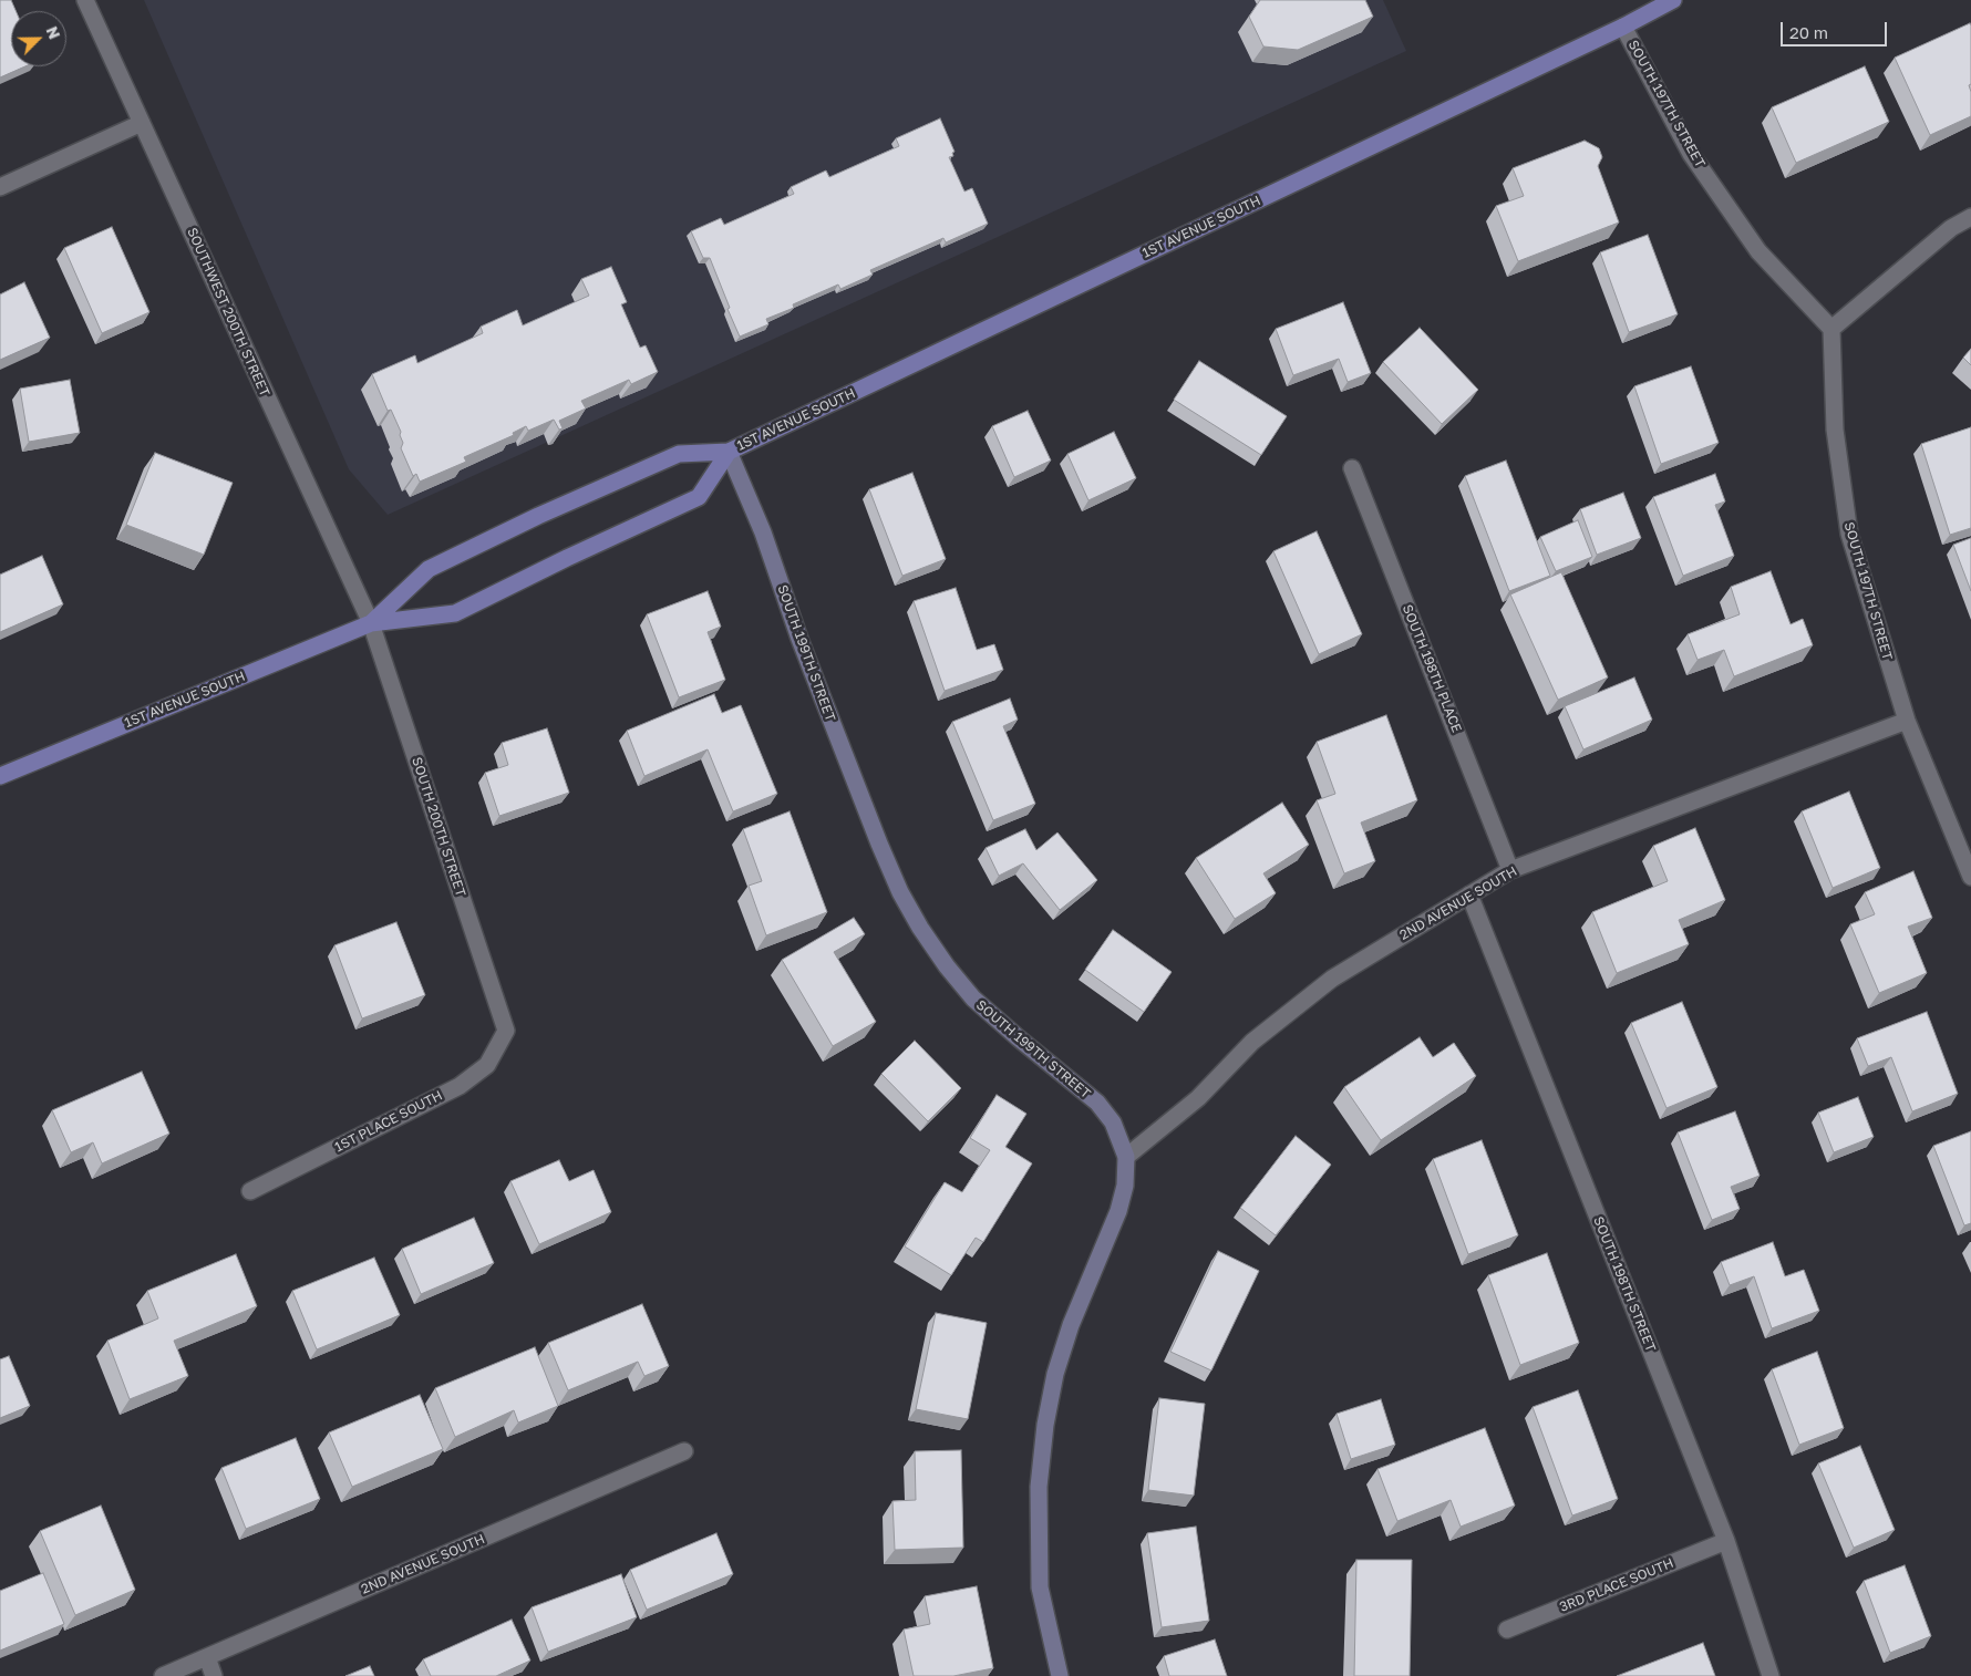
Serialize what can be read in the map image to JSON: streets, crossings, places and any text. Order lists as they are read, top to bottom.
{
  "streets": {
    "main road": ["1ST AVENUE SOUTH"],
    "street": [
      "SOUTH 197TH STREET",
      "SOUTHWEST 200TH STREET",
      "SOUTH 199TH STREET",
      "SOUTH 198TH PLACE",
      "SOUTH 200TH STREET",
      "2ND AVENUE SOUTH",
      "1ST PLACE SOUTH",
      "SOUTH 198TH STREET",
      "3RD PLACE SOUTH"
    ]
  },
  "crossings": [
    ["SOUTH 197TH STREET", "1ST AVENUE SOUTH"],
    ["SOUTH 197TH STREET", "2ND AVENUE SOUTH"],
    ["1ST AVENUE SOUTH", "SOUTHWEST 200TH STREET"],
    ["1ST AVENUE SOUTH", "SOUTH 199TH STREET"],
    ["1ST AVENUE SOUTH", "SOUTH 200TH STREET"],
    ["SOUTHWEST 200TH STREET", "SOUTH 200TH STREET"],
    ["SOUTH 199TH STREET", "2ND AVENUE SOUTH"],
    ["SOUTH 198TH PLACE", "2ND AVENUE SOUTH"],
    ["SOUTH 200TH STREET", "1ST PLACE SOUTH"],
    ["2ND AVENUE SOUTH", "SOUTH 198TH STREET"],
    ["SOUTH 198TH STREET", "3RD PLACE SOUTH"]
  ],
  "scale_bar": "20 m",
  "north": "top right"
}
